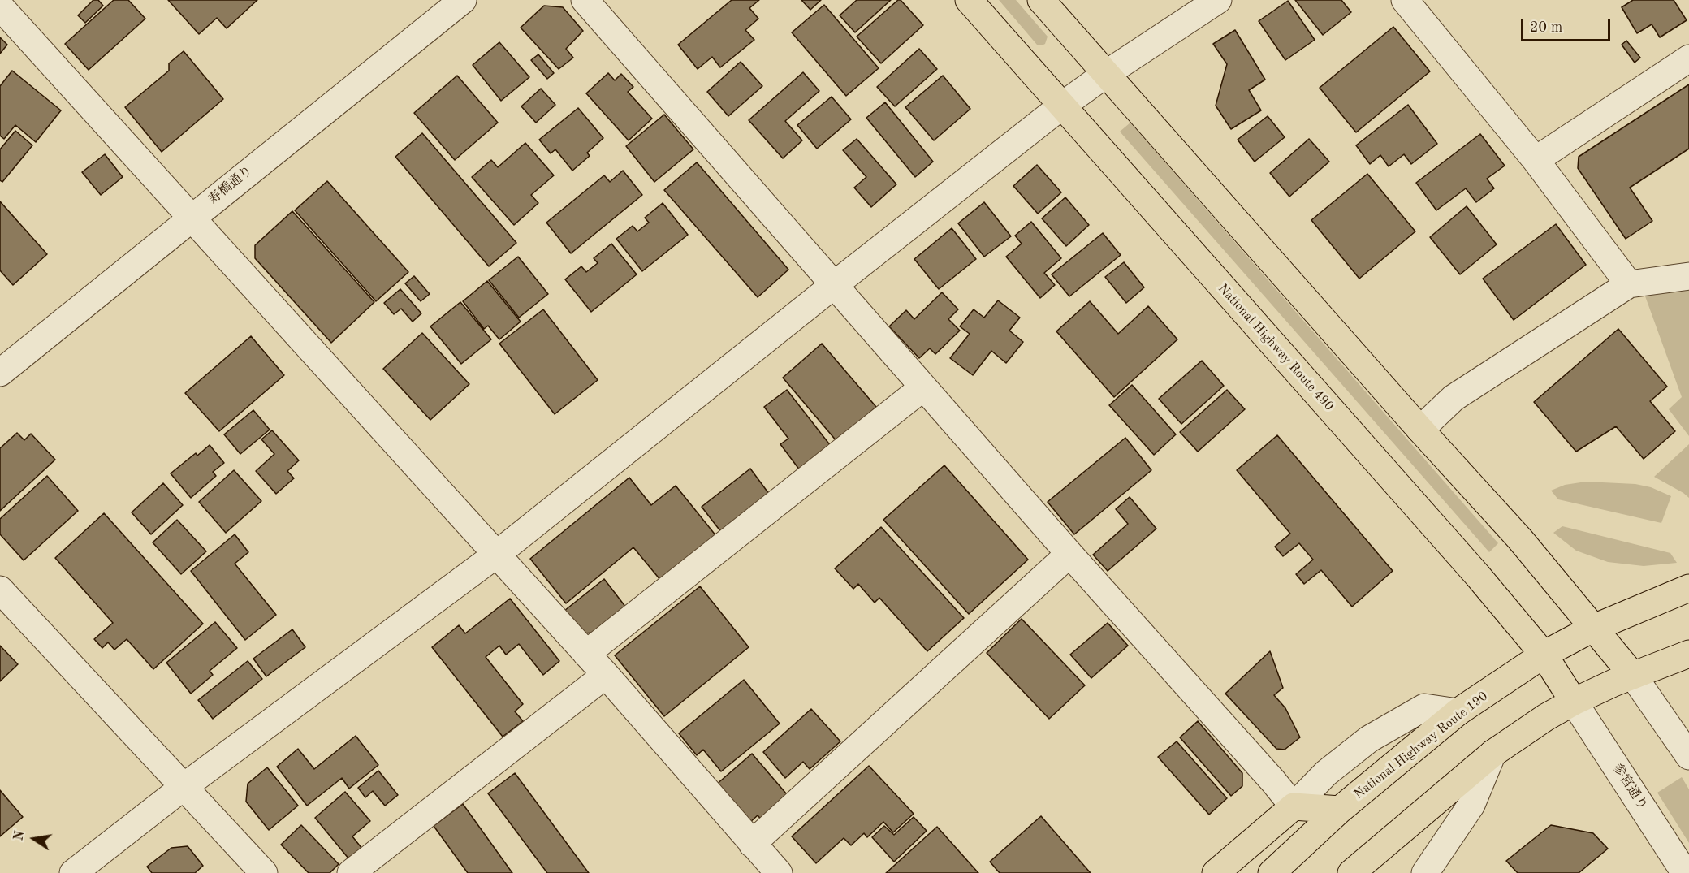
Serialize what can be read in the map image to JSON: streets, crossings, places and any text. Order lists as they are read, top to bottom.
{
  "streets": {
    "highway": ["National Highway Route 490", "National Highway Route 190"],
    "street": ["寿橋通り", "参宮通り"]
  },
  "crossings": [
    ["National Highway Route 490", "National Highway Route 190"],
    ["National Highway Route 490", "参宮通り"]
  ],
  "scale_bar": "20 m",
  "north": "left"
}
